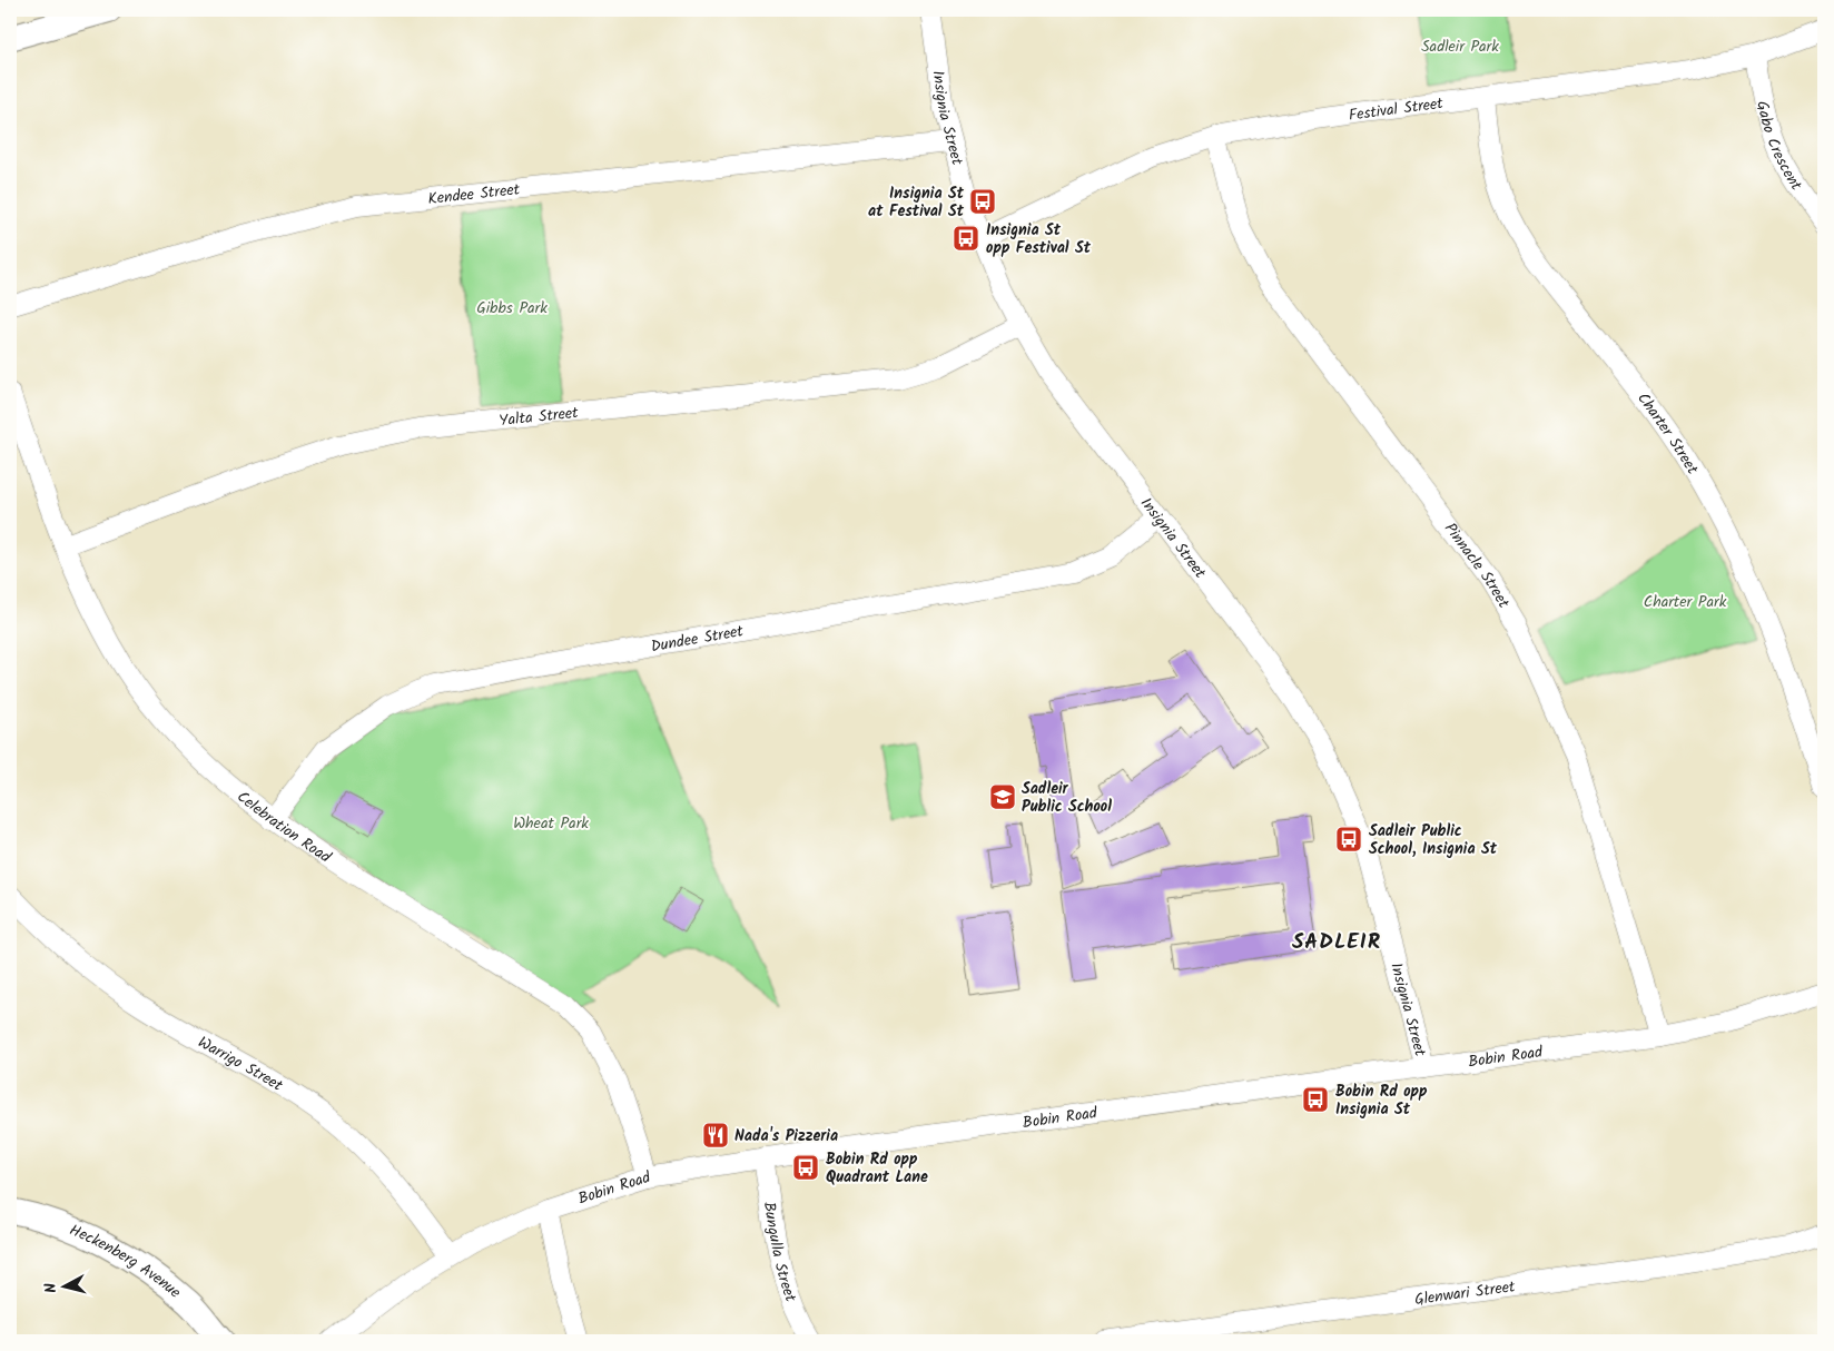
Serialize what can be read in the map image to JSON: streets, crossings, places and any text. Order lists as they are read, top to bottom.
{
  "streets": {
    "street": [
      "Festival Street",
      "Insignia Street",
      "Gabo Crescent",
      "Kendee Street",
      "Yalta Street",
      "Charter Street",
      "Pinnacle Street",
      "Dundee Street",
      "Celebration Road",
      "Bobin Road",
      "Warrigo Street",
      "Bungulla Street",
      "Heckenberg Avenue",
      "Glenwari Street"
    ]
  },
  "crossings": [
    ["Festival Street", "Insignia Street"],
    ["Festival Street", "Gabo Crescent"],
    ["Festival Street", "Charter Street"],
    ["Festival Street", "Pinnacle Street"],
    ["Insignia Street", "Kendee Street"],
    ["Insignia Street", "Yalta Street"],
    ["Insignia Street", "Dundee Street"],
    ["Insignia Street", "Bobin Road"],
    ["Yalta Street", "Celebration Road"],
    ["Pinnacle Street", "Bobin Road"],
    ["Dundee Street", "Celebration Road"],
    ["Celebration Road", "Bobin Road"],
    ["Bobin Road", "Warrigo Street"],
    ["Bobin Road", "Bungulla Street"]
  ],
  "districts": ["SADLEIR"],
  "parks": [
    "Sadleir Park",
    "Gibbs Park",
    "Charter Park",
    "Wheat Park"
  ],
  "places": {
    "bus stop": [
      "Insignia St at Festival St",
      "Insignia St opp Festival St",
      "Sadleir Public School, Insignia St",
      "Bobin Rd opp Insignia St",
      "Bobin Rd opp Quadrant Lane"
    ],
    "school or university": ["Sadleir Public School"],
    "restaurant": ["Nada's Pizzeria"]
  },
  "north": "left"
}
